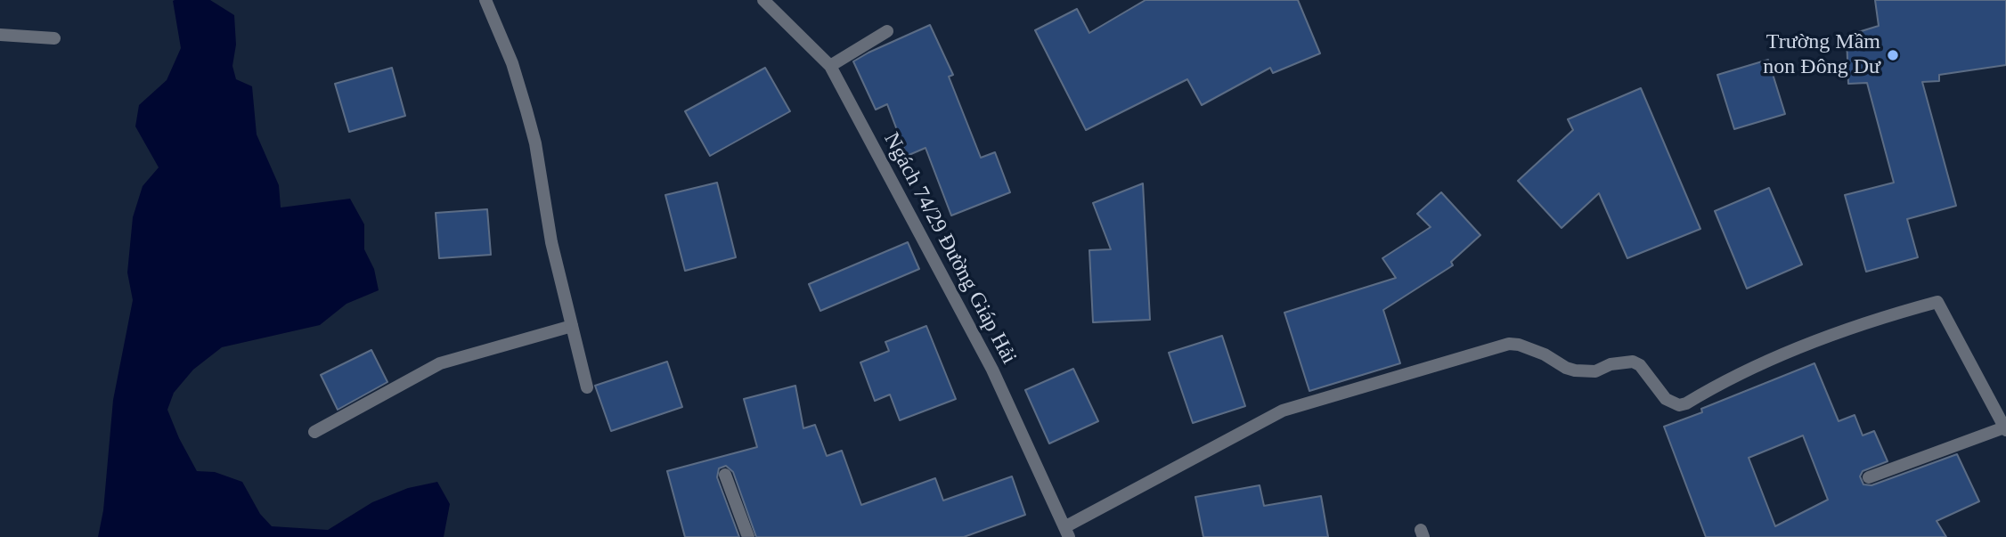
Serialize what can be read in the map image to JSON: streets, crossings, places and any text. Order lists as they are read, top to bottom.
{
  "streets": {
    "street": ["Ngách 74/29 Đường Giáp Hải"]
  },
  "places": ["Trường Mầm non Đông Dư"]
}
